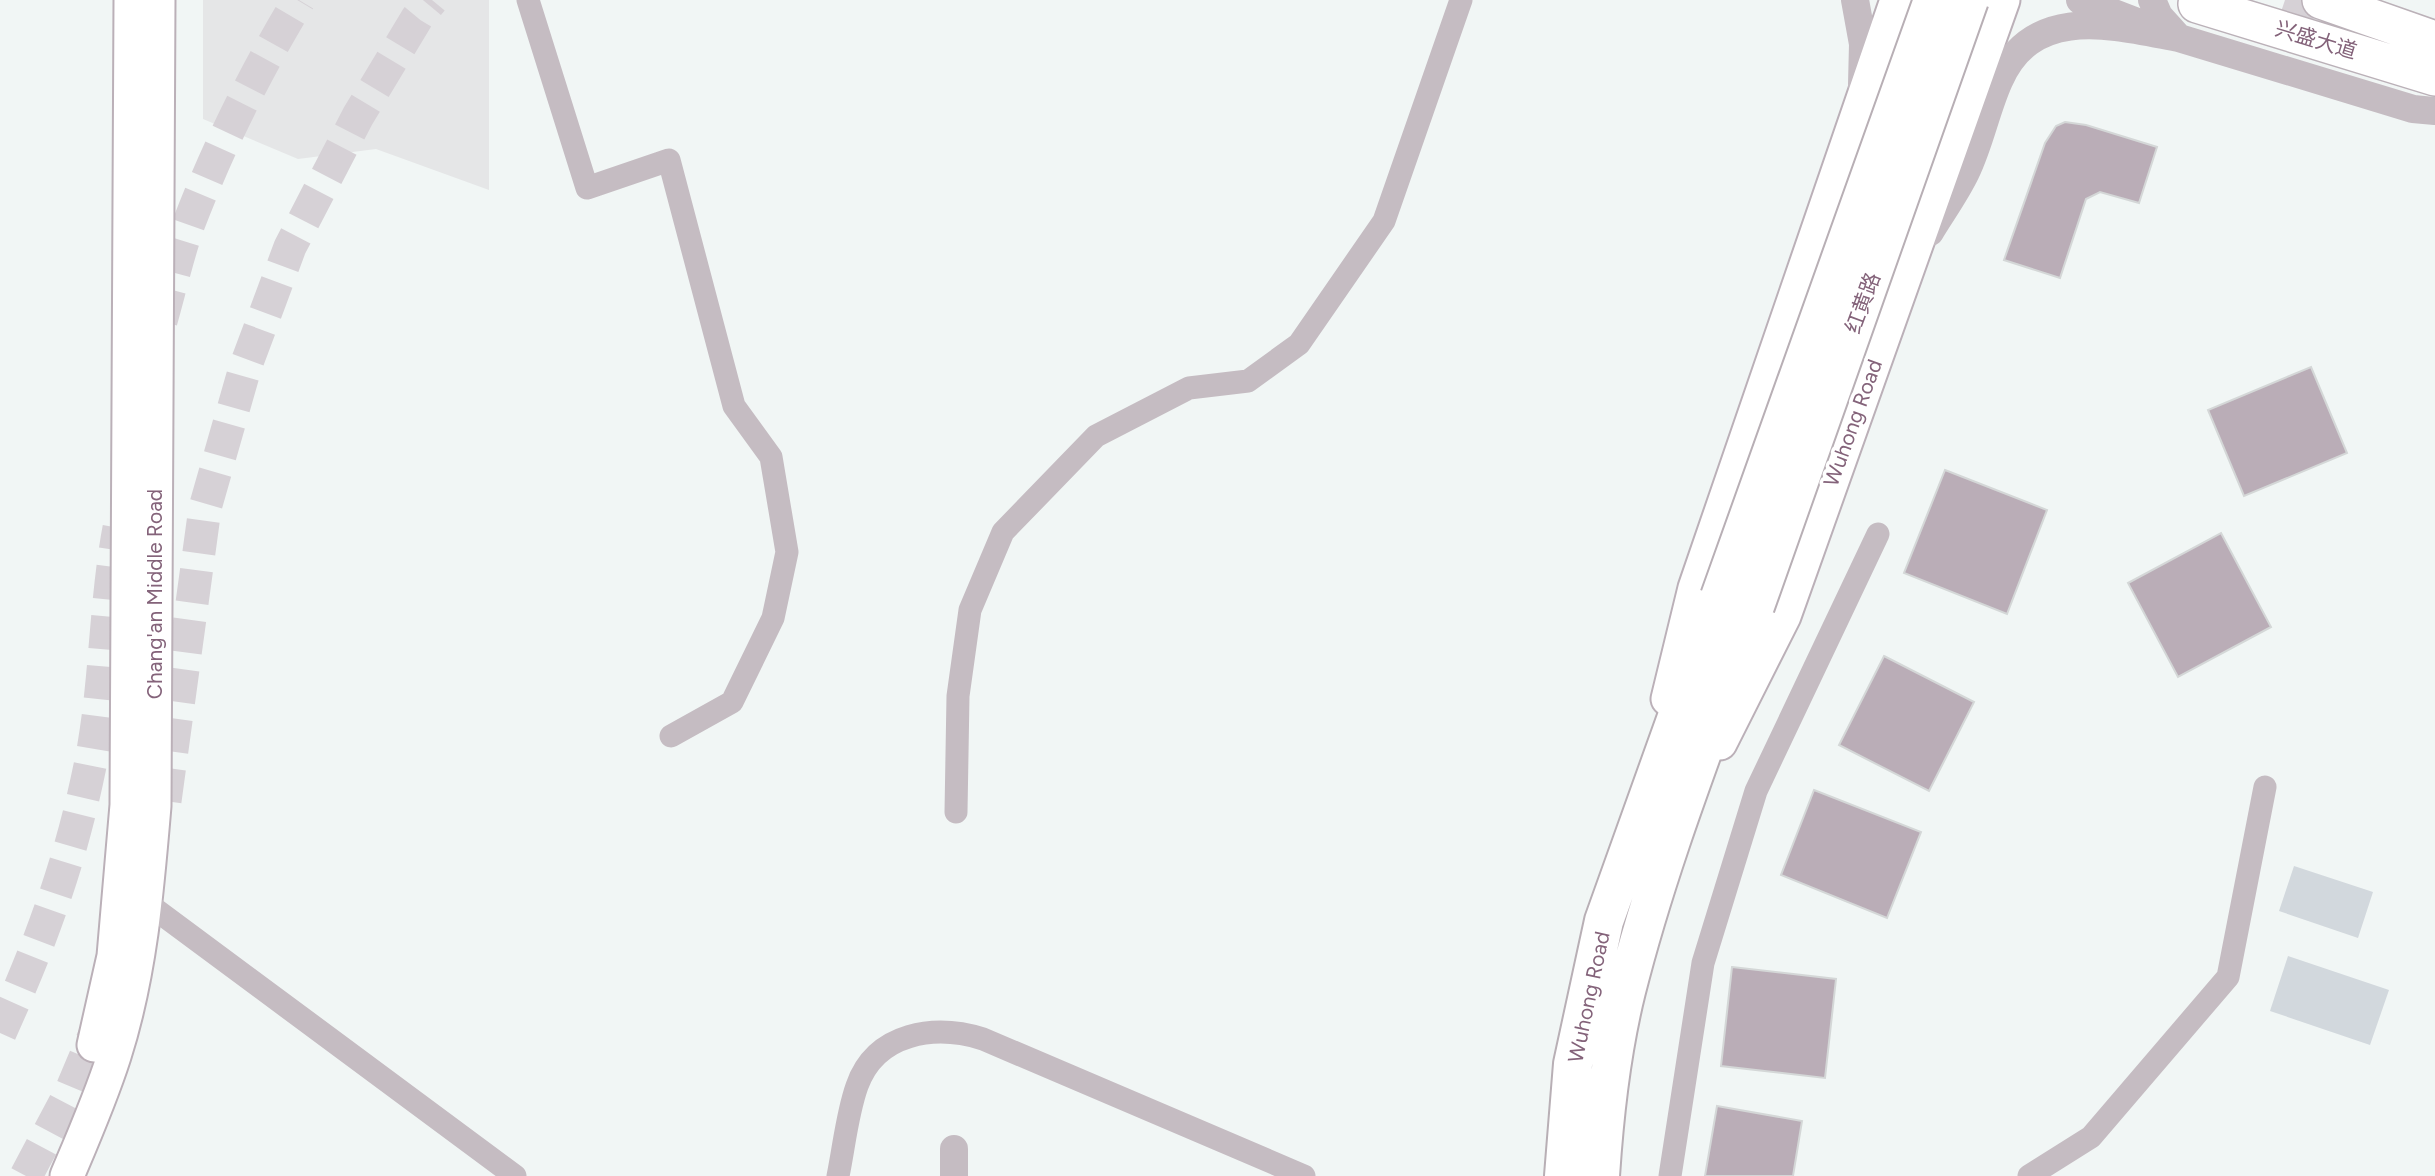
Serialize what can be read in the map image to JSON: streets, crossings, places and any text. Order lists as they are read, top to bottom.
{
  "streets": {
    "highway": ["红黄路", "Wuhong Road"],
    "main road": ["兴盛大道", "Chang'an Middle Road"]
  },
  "crossings": [
    ["红黄路", "Wuhong Road"]
  ]
}
